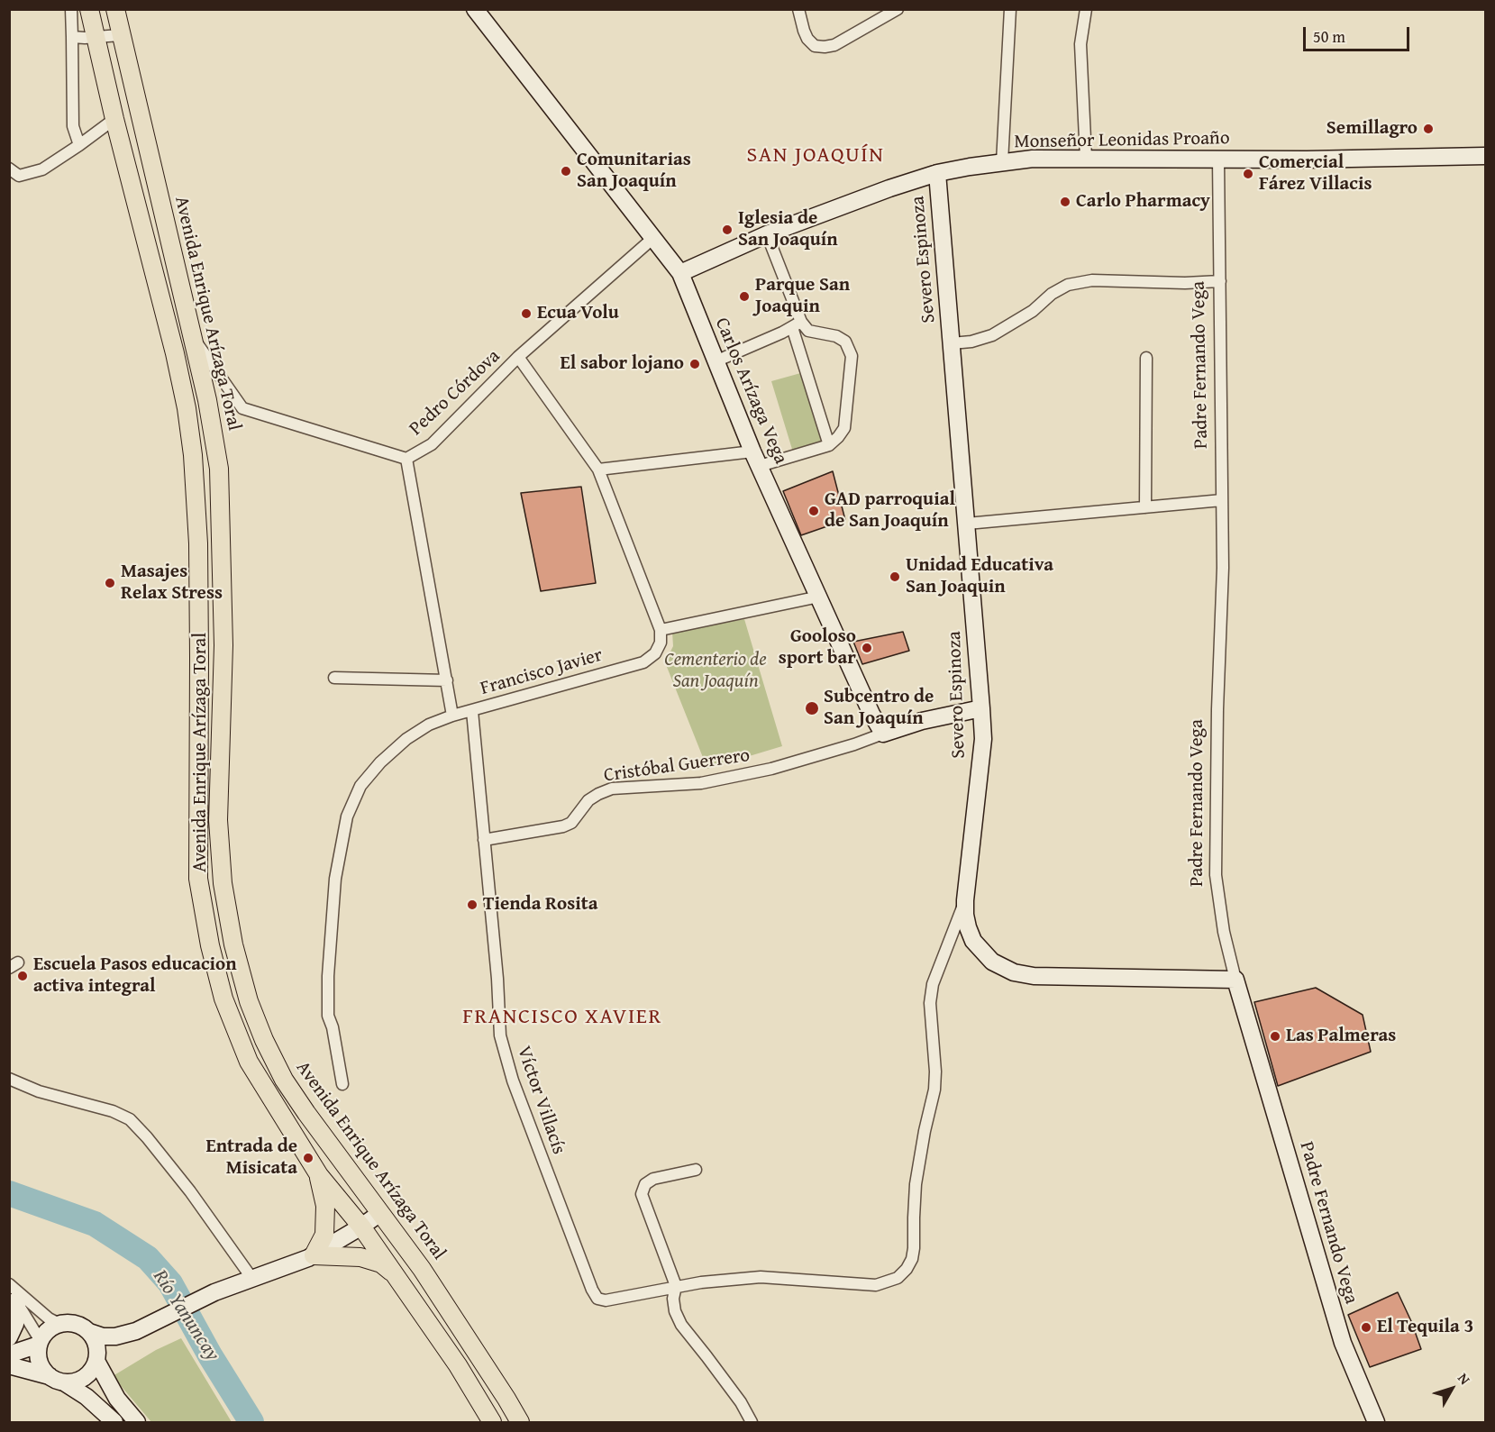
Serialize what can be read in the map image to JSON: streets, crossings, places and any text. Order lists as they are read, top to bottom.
{
  "streets": {
    "main road": ["Avenida Enrique Arízaga Toral"],
    "street": [
      "Monseñor Leonidas Proaño",
      "Severo Espinoza",
      "Padre Fernando Vega",
      "Carlos Arízaga Vega",
      "Pedro Córdova",
      "Francisco Javier",
      "Cristóbal Guerrero",
      "Víctor Villacís"
    ]
  },
  "crossings": [
    ["Monseñor Leonidas Proaño", "Severo Espinoza"],
    ["Monseñor Leonidas Proaño", "Padre Fernando Vega"],
    ["Monseñor Leonidas Proaño", "Carlos Arízaga Vega"],
    ["Severo Espinoza", "Padre Fernando Vega"],
    ["Avenida Enrique Arízaga Toral", "Pedro Córdova"],
    ["Carlos Arízaga Vega", "Pedro Córdova"],
    ["Carlos Arízaga Vega", "Cristóbal Guerrero"],
    ["Francisco Javier", "Víctor Villacís"],
    ["Cristóbal Guerrero", "Víctor Villacís"]
  ],
  "districts": ["SAN JOAQUÍN", "FRANCISCO XAVIER"],
  "water": ["Río Yanuncay"],
  "parks": ["Cementerio de San Joaquín"],
  "places": [
    "Semillagro",
    "Comunitarias San Joaquín",
    "Comercial Fárez Villacis",
    "Carlo Pharmacy",
    "Iglesia de San Joaquín",
    "Parque San Joaquin",
    "Ecua Volu",
    "El sabor lojano",
    "GAD parroquial de San Joaquín",
    "Unidad Educativa San Joaquin",
    "Masajes Relax Stress",
    "Gooloso sport bar",
    "Subcentro de San Joaquín",
    "Tienda Rosita",
    "Escuela Pasos educacion activa integral",
    "Las Palmeras",
    "Entrada de Misicata",
    "El Tequila 3"
  ],
  "scale_bar": "50 m",
  "north": "top right"
}
